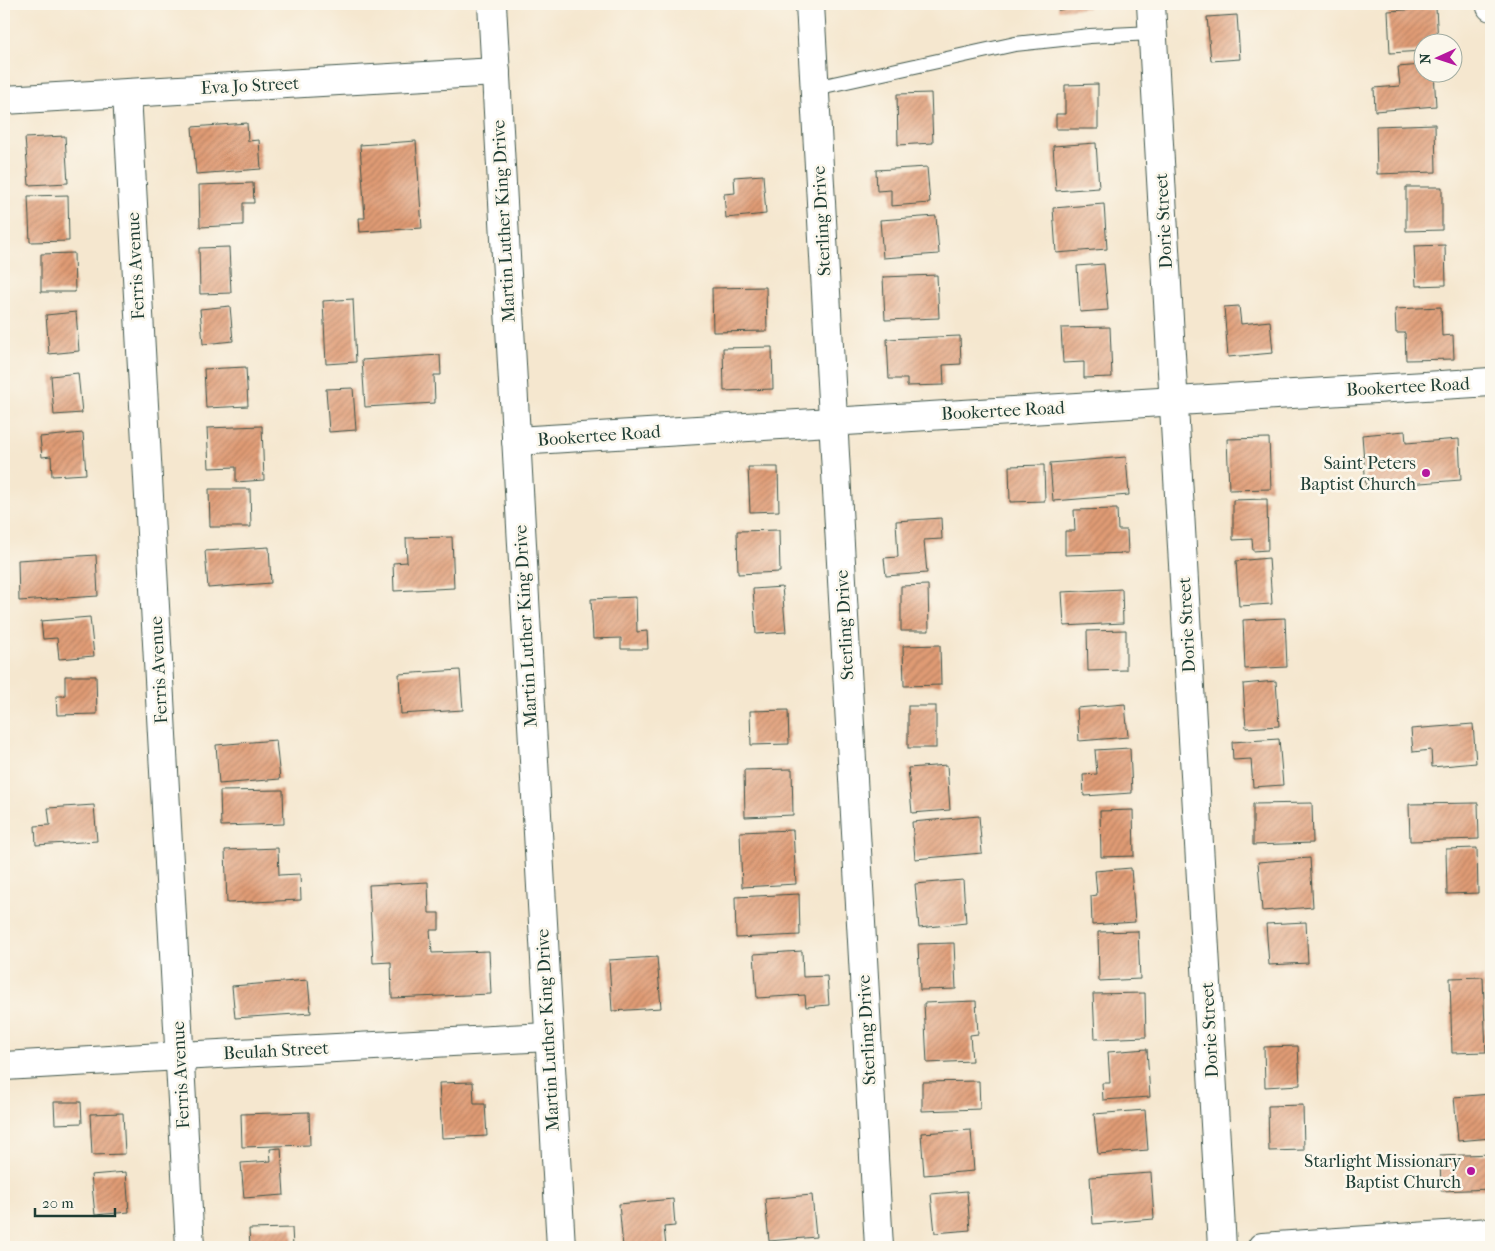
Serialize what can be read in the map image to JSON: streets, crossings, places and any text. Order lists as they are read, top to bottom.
{
  "streets": {
    "street": [
      "Eva Jo Street",
      "Martin Luther King Drive",
      "Sterling Drive",
      "Dorie Street",
      "Ferris Avenue",
      "Bookertee Road",
      "Beulah Street"
    ]
  },
  "crossings": [
    ["Eva Jo Street", "Martin Luther King Drive"],
    ["Eva Jo Street", "Ferris Avenue"],
    ["Martin Luther King Drive", "Bookertee Road"],
    ["Martin Luther King Drive", "Beulah Street"],
    ["Sterling Drive", "Bookertee Road"],
    ["Dorie Street", "Bookertee Road"],
    ["Ferris Avenue", "Beulah Street"]
  ],
  "places": ["Saint Peters Baptist Church", "Starlight Missionary Baptist Church"],
  "scale_bar": "20 m",
  "north": "left"
}
